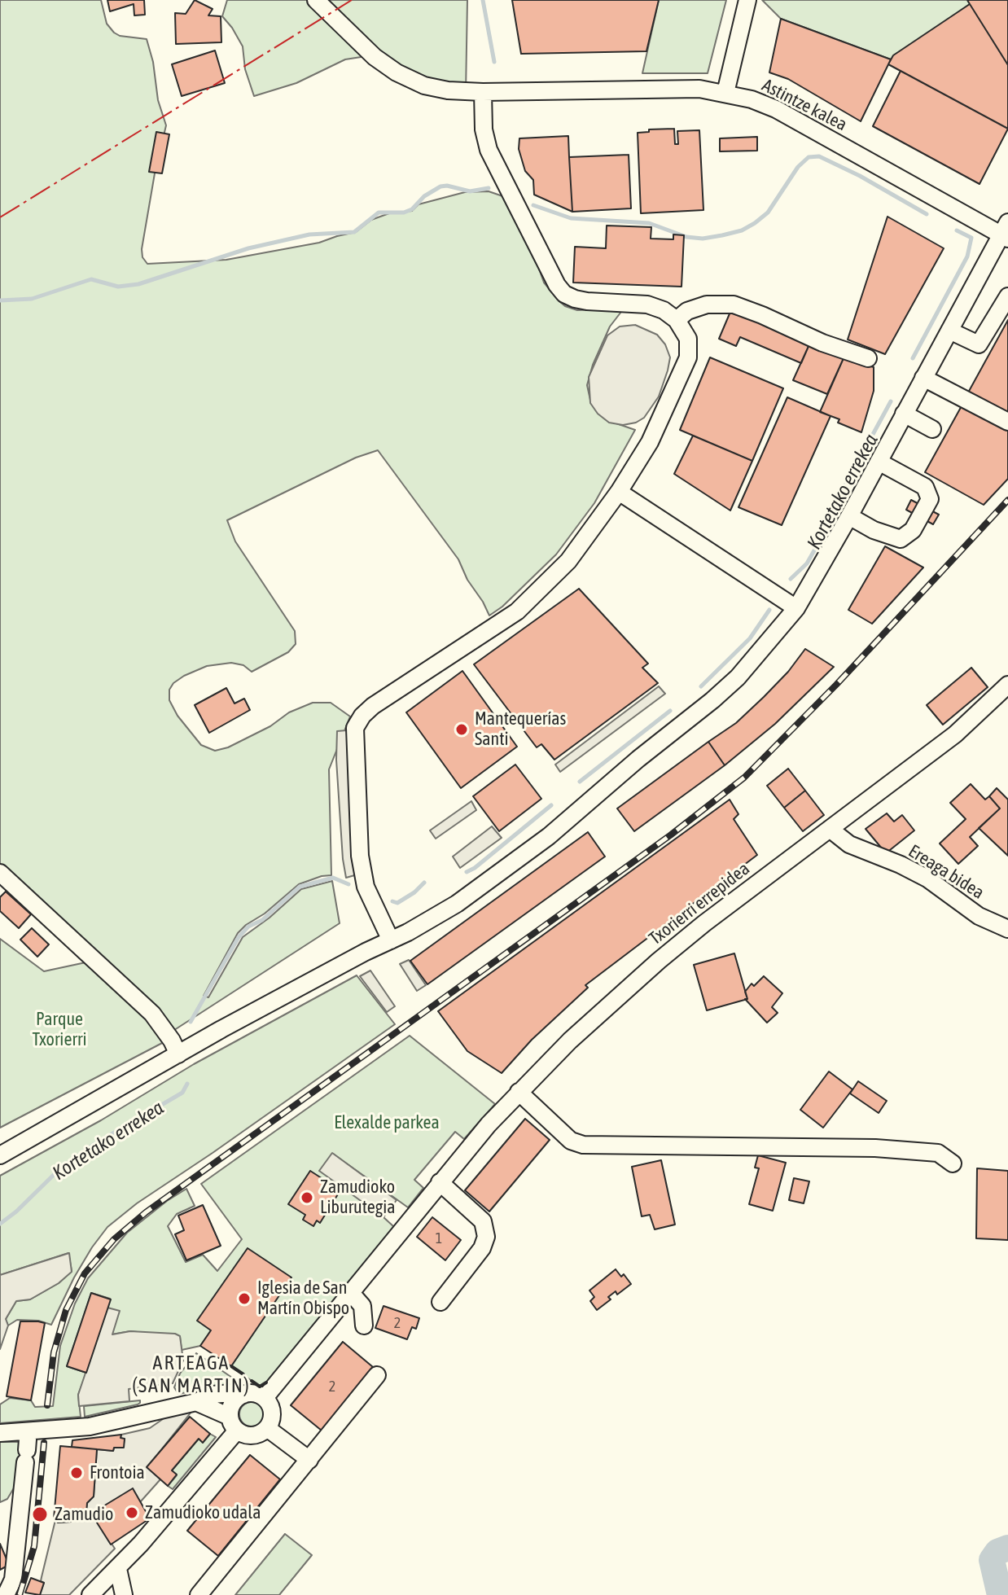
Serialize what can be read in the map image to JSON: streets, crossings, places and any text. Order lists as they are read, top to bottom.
{
  "streets": {
    "street": ["Astintze kalea", "Ereaga bidea", "Txorierri errepidea"]
  },
  "crossings": [
    ["Ereaga bidea", "Txorierri errepidea"]
  ],
  "districts": ["ARTEAGA (SAN MARTIN)"],
  "water": ["Kortetako errekea"],
  "parks": ["Parque Txorierri", "Elexalde parkea"],
  "places": [
    "Mantequerías Santi",
    "Zamudioko Liburutegia",
    "Iglesia de San Martín Obispo",
    "Frontoia",
    "Zamudioko udala",
    "Zamudio"
  ],
  "house_numbers": ["1", "2", "2"]
}
